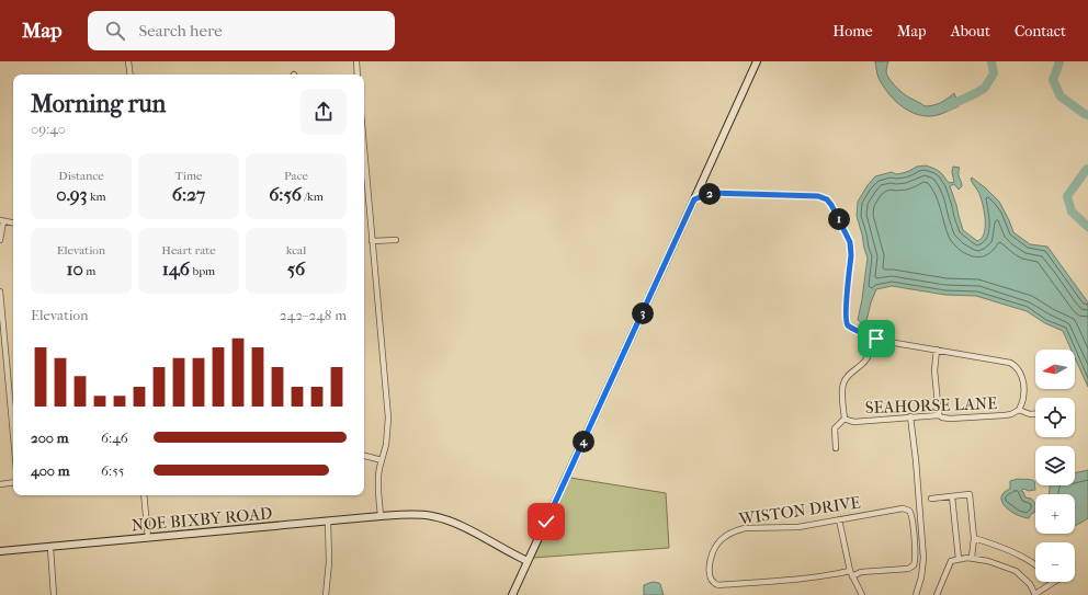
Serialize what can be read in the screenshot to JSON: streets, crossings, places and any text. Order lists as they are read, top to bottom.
{
  "streets": {
    "main road": ["NOE BIXBY ROAD"],
    "street": ["SEAHORSE LANE", "WISTON DRIVE"]
  },
  "north": "left",
  "page": {
    "header": "Map",
    "search": "Search here",
    "nav": [
      "Home",
      "Map",
      "About",
      "Contact"
    ],
    "heading": ["Morning run", "09:40"],
    "stats": [
      ["Distance", "0.93 km"],
      ["Time", "6:27"],
      ["Pace", "6:56 /km"],
      ["Elevation", "10 m"],
      ["Heart rate", "146 bpm"],
      ["kcal", "56"]
    ],
    "pins": [
      "2",
      "1",
      "3",
      "4"
    ],
    "chart": ["Elevation", "242–248 m"],
    "map_buttons": ["+", "−"],
    "list": [
      {
        "name": "200 m",
        "note": "6:46"
      },
      {
        "name": "400 m",
        "note": "6:55"
      }
    ]
  }
}
